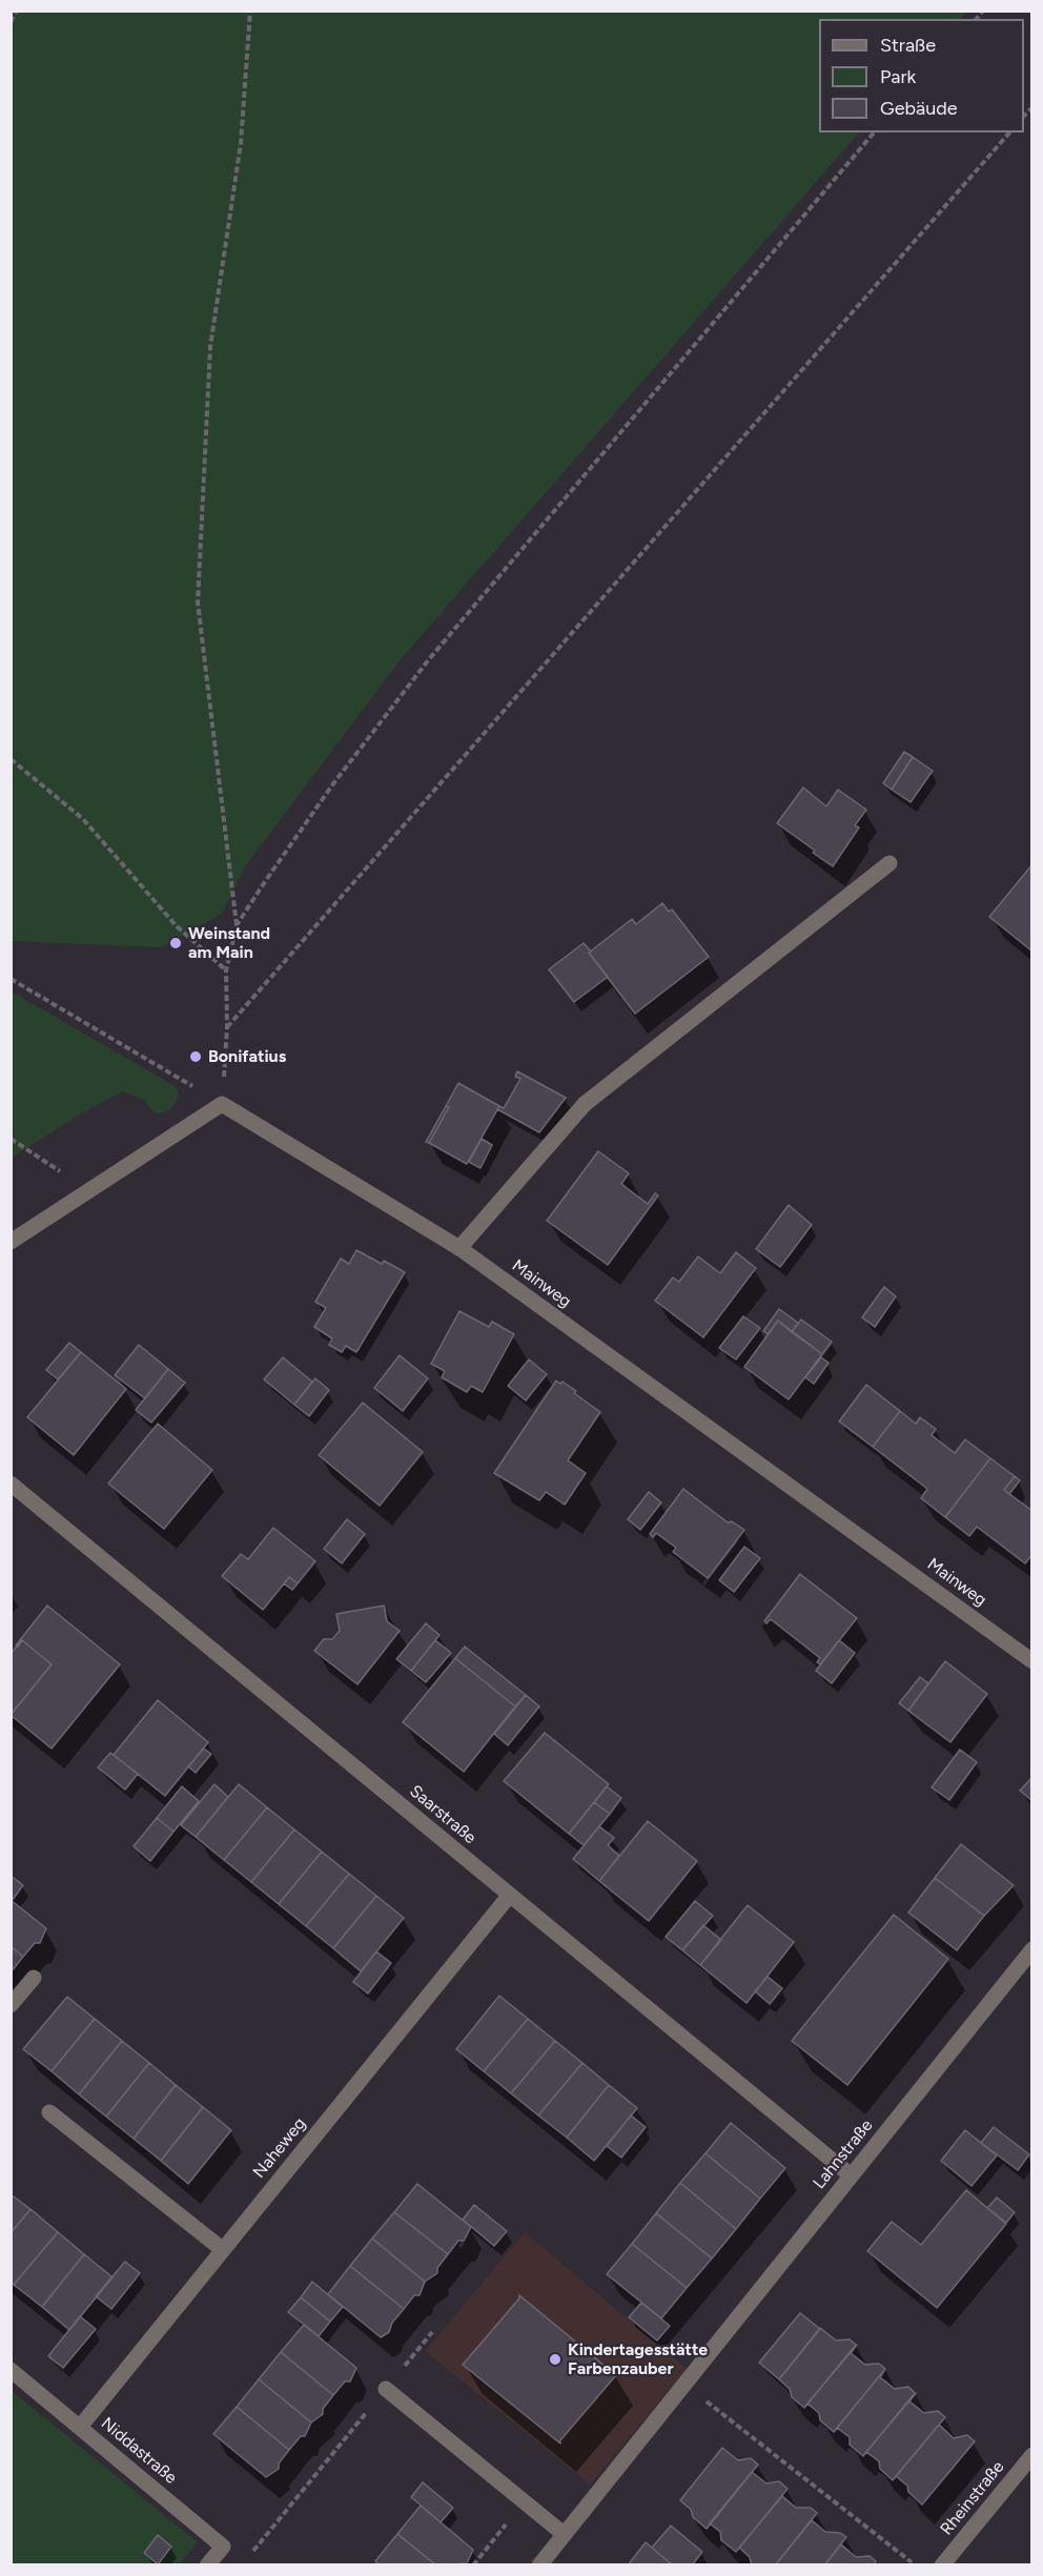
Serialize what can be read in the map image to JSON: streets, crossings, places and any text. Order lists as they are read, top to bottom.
{
  "streets": {
    "street": [
      "Mainweg",
      "Saarstraße",
      "Naheweg",
      "Lahnstraße",
      "Niddastraße",
      "Rheinstraße"
    ]
  },
  "crossings": [
    ["Saarstraße", "Naheweg"],
    ["Saarstraße", "Lahnstraße"],
    ["Naheweg", "Niddastraße"]
  ],
  "places": ["Weinstand am Main", "Bonifatius", "Kindertagesstätte Farbenzauber"],
  "legend": ["Straße", "Park", "Gebäude"]
}
